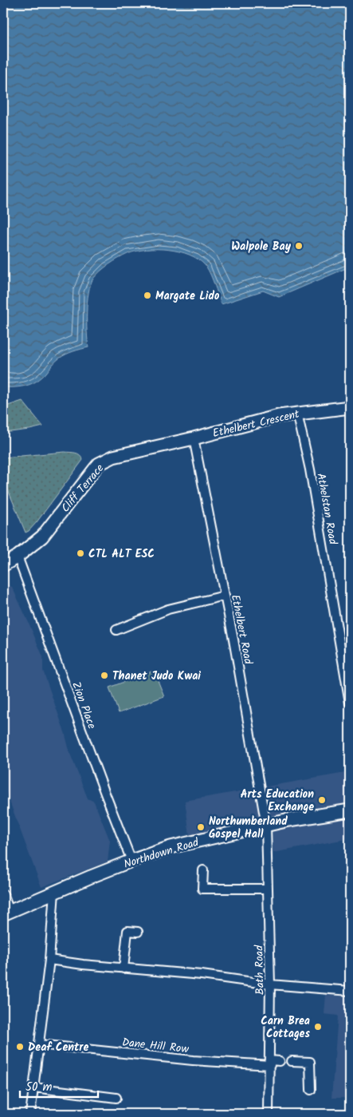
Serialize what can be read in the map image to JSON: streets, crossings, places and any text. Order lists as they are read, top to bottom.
{
  "streets": {
    "main road": ["Ethelbert Crescent", "Cliff Terrace", "Northdown Road"],
    "street": [
      "Athelstan Road",
      "Ethelbert Road",
      "Zion Place",
      "Bath Road",
      "Dane Hill Row"
    ]
  },
  "crossings": [
    ["Ethelbert Crescent", "Cliff Terrace"],
    ["Ethelbert Crescent", "Athelstan Road"],
    ["Ethelbert Crescent", "Ethelbert Road"],
    ["Cliff Terrace", "Zion Place"],
    ["Ethelbert Road", "Northdown Road"],
    ["Ethelbert Road", "Bath Road"],
    ["Zion Place", "Northdown Road"],
    ["Northdown Road", "Bath Road"],
    ["Bath Road", "Dane Hill Row"]
  ],
  "places": [
    "Walpole Bay",
    "Margate Lido",
    "CTL ALT ESC",
    "Thanet Judo Kwai",
    "Arts Education Exchange",
    "Northumberland Gospel Hall",
    "Carn Brea Cottages",
    "Deaf Centre"
  ],
  "scale_bar": "50 m"
}
